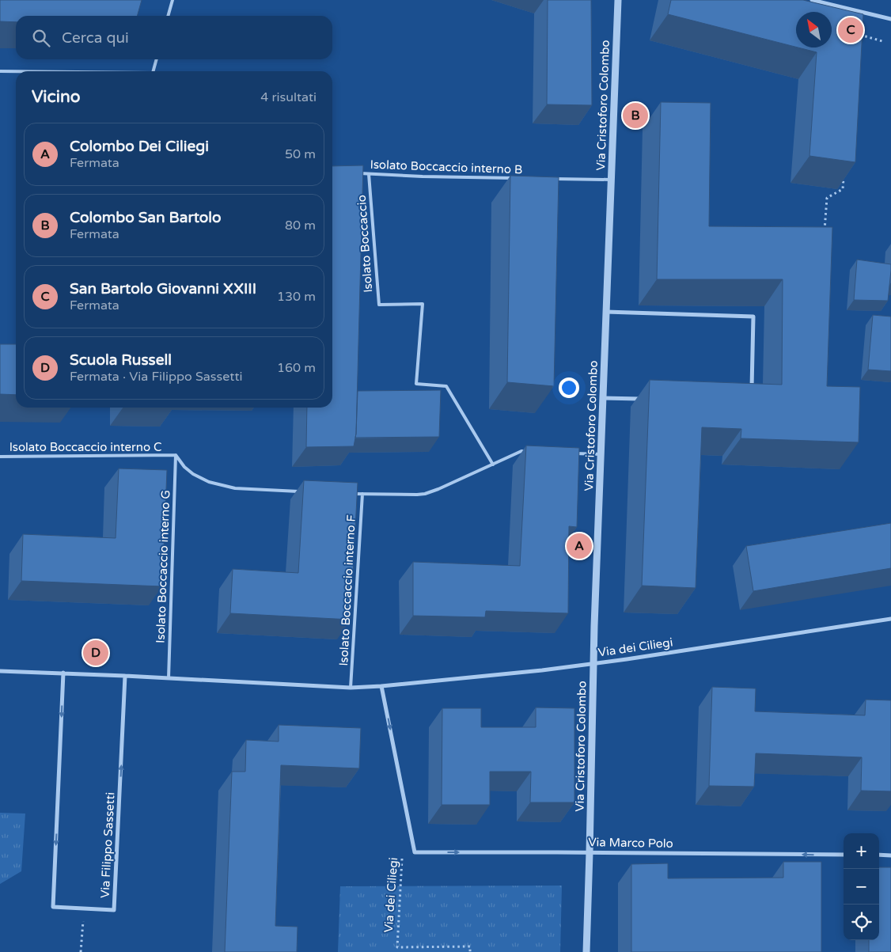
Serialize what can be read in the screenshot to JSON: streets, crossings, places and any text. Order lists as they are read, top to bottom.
{
  "streets": {
    "street": [
      "Via Cristoforo Colombo",
      "Via dei Ciliegi",
      "Via Marco Polo",
      "Via Filippo Sassetti"
    ],
    "lane": [
      "Isolato Boccaccio interno B",
      "Isolato Boccaccio",
      "Isolato Boccaccio interno C",
      "Isolato Boccaccio interno G",
      "Isolato Boccaccio interno F"
    ]
  },
  "crossings": [
    ["Via Cristoforo Colombo", "Via dei Ciliegi"],
    ["Via Cristoforo Colombo", "Via Marco Polo"],
    ["Isolato Boccaccio interno B", "Isolato Boccaccio"],
    ["Isolato Boccaccio interno C", "Isolato Boccaccio interno G"],
    ["Isolato Boccaccio interno F", "Via dei Ciliegi"],
    ["Via dei Ciliegi", "Via Marco Polo"]
  ],
  "north": "top left",
  "page": {
    "pins": [
      "C",
      "B",
      "A",
      "D"
    ],
    "search": "Cerca qui",
    "heading": ["Vicino", "4 risultati"],
    "list": [
      {
        "mark": "A",
        "name": "Colombo Dei Ciliegi",
        "note": "Fermata",
        "value": "50 m"
      },
      {
        "mark": "B",
        "name": "Colombo San Bartolo",
        "note": "Fermata",
        "value": "80 m"
      },
      {
        "mark": "C",
        "name": "San Bartolo Giovanni XXIII",
        "note": "Fermata",
        "value": "130 m"
      },
      {
        "mark": "D",
        "name": "Scuola Russell",
        "note": "Fermata · Via Filippo Sassetti",
        "value": "160 m"
      }
    ],
    "map_buttons": ["+", "−"]
  }
}
